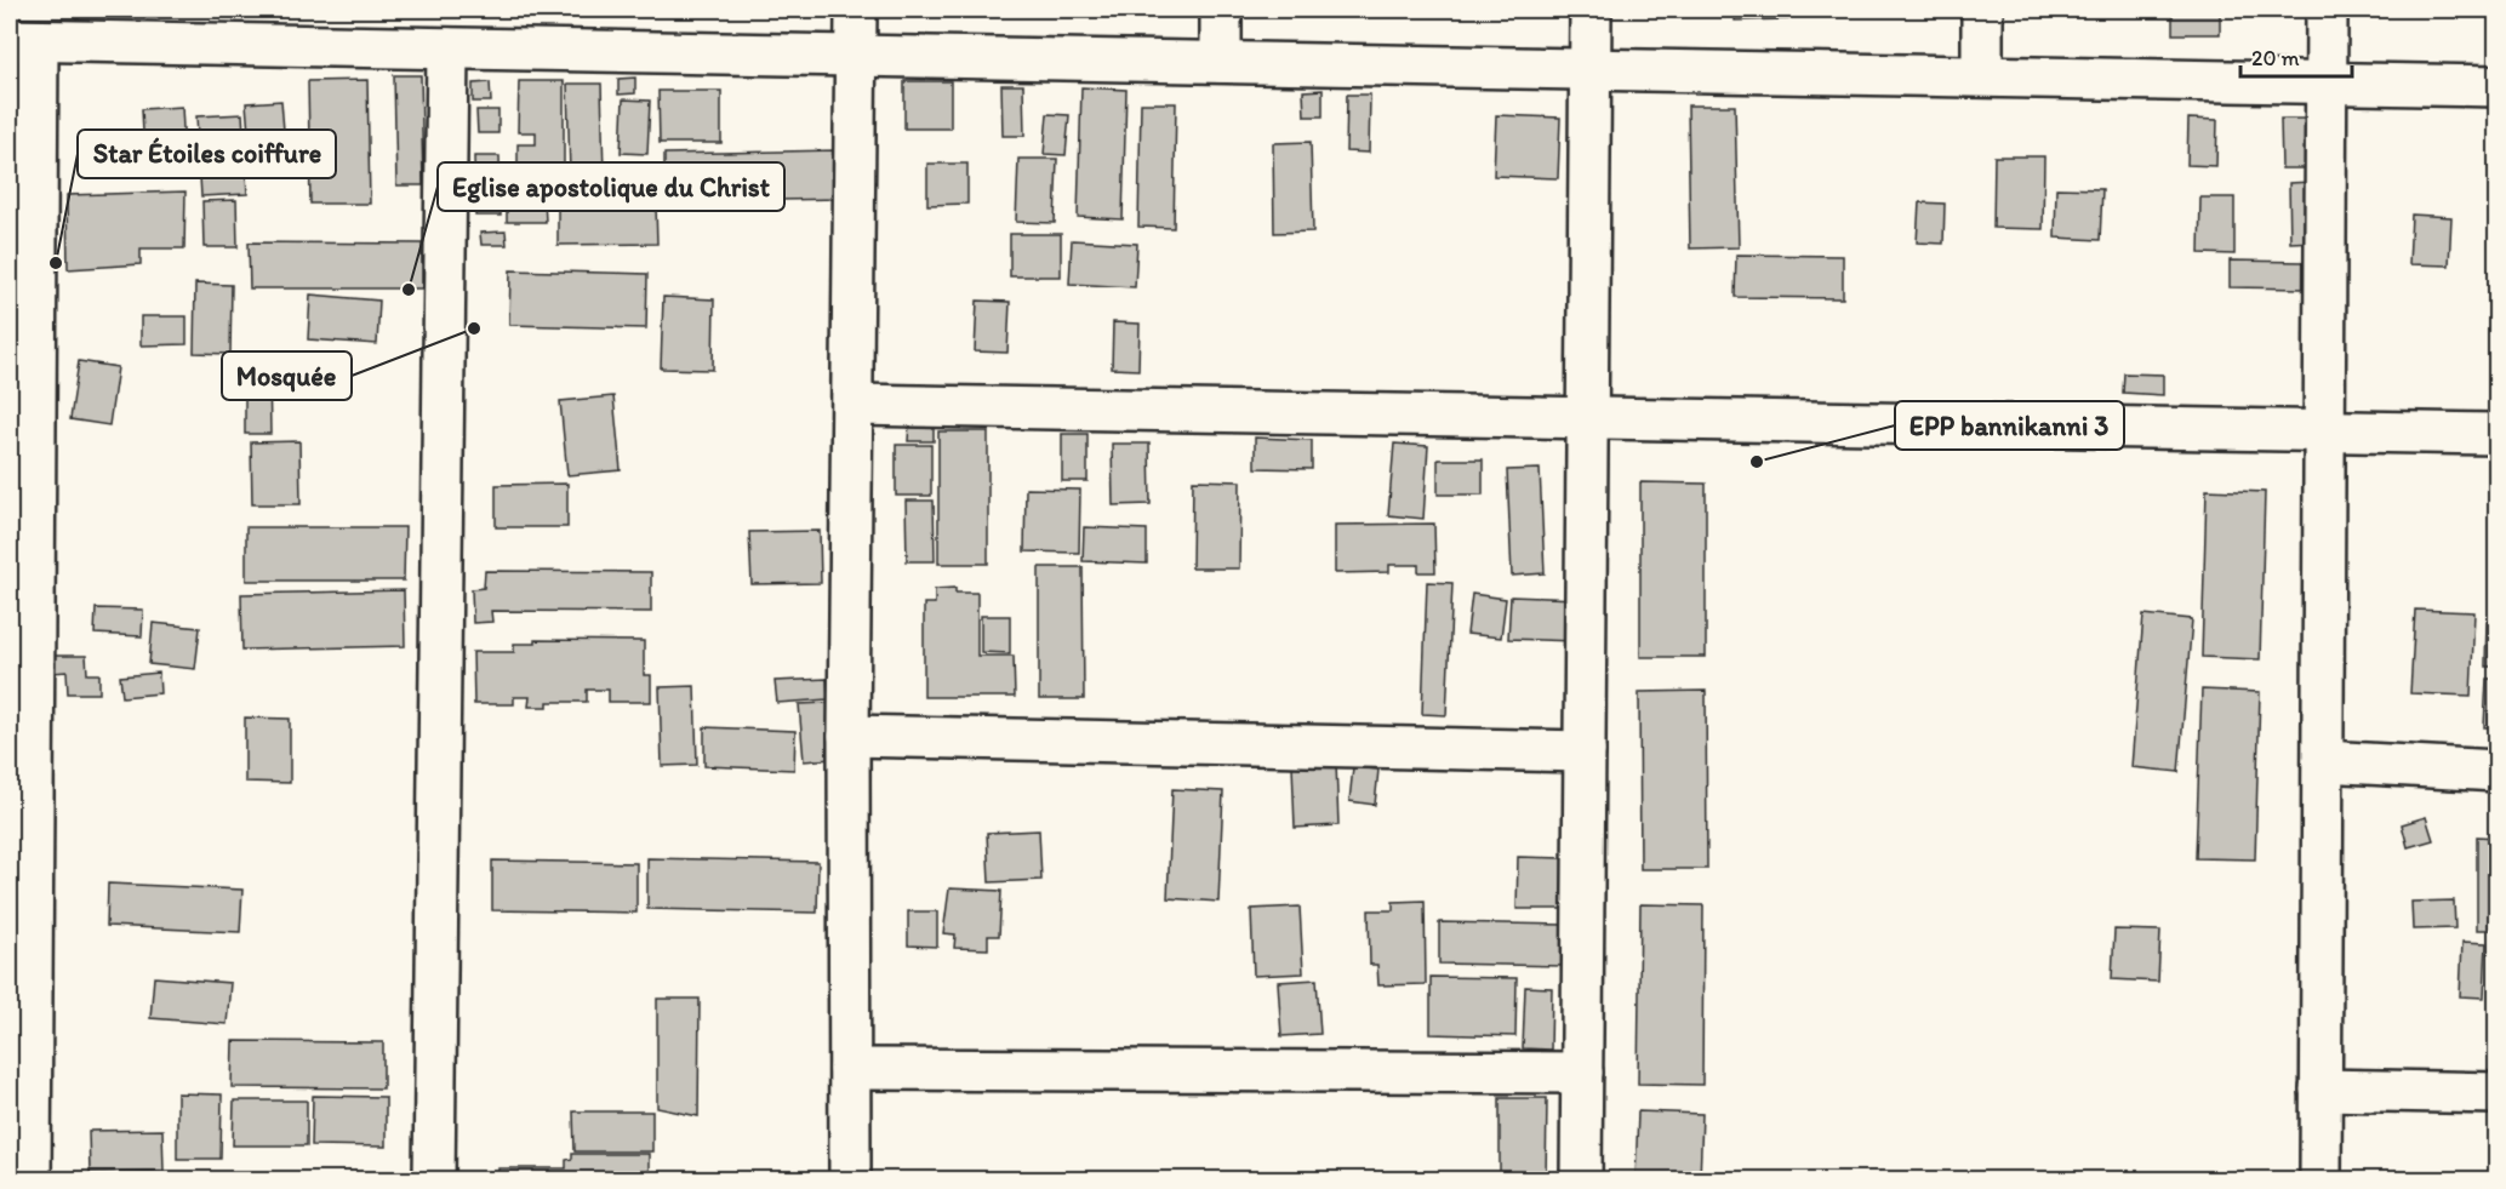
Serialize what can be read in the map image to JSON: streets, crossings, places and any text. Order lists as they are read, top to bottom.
{
  "places": [
    "Star Étoiles coiffure",
    "Eglise apostolique du Christ",
    "Mosquée",
    "EPP bannikanni 3"
  ],
  "scale_bar": "20 m"
}
